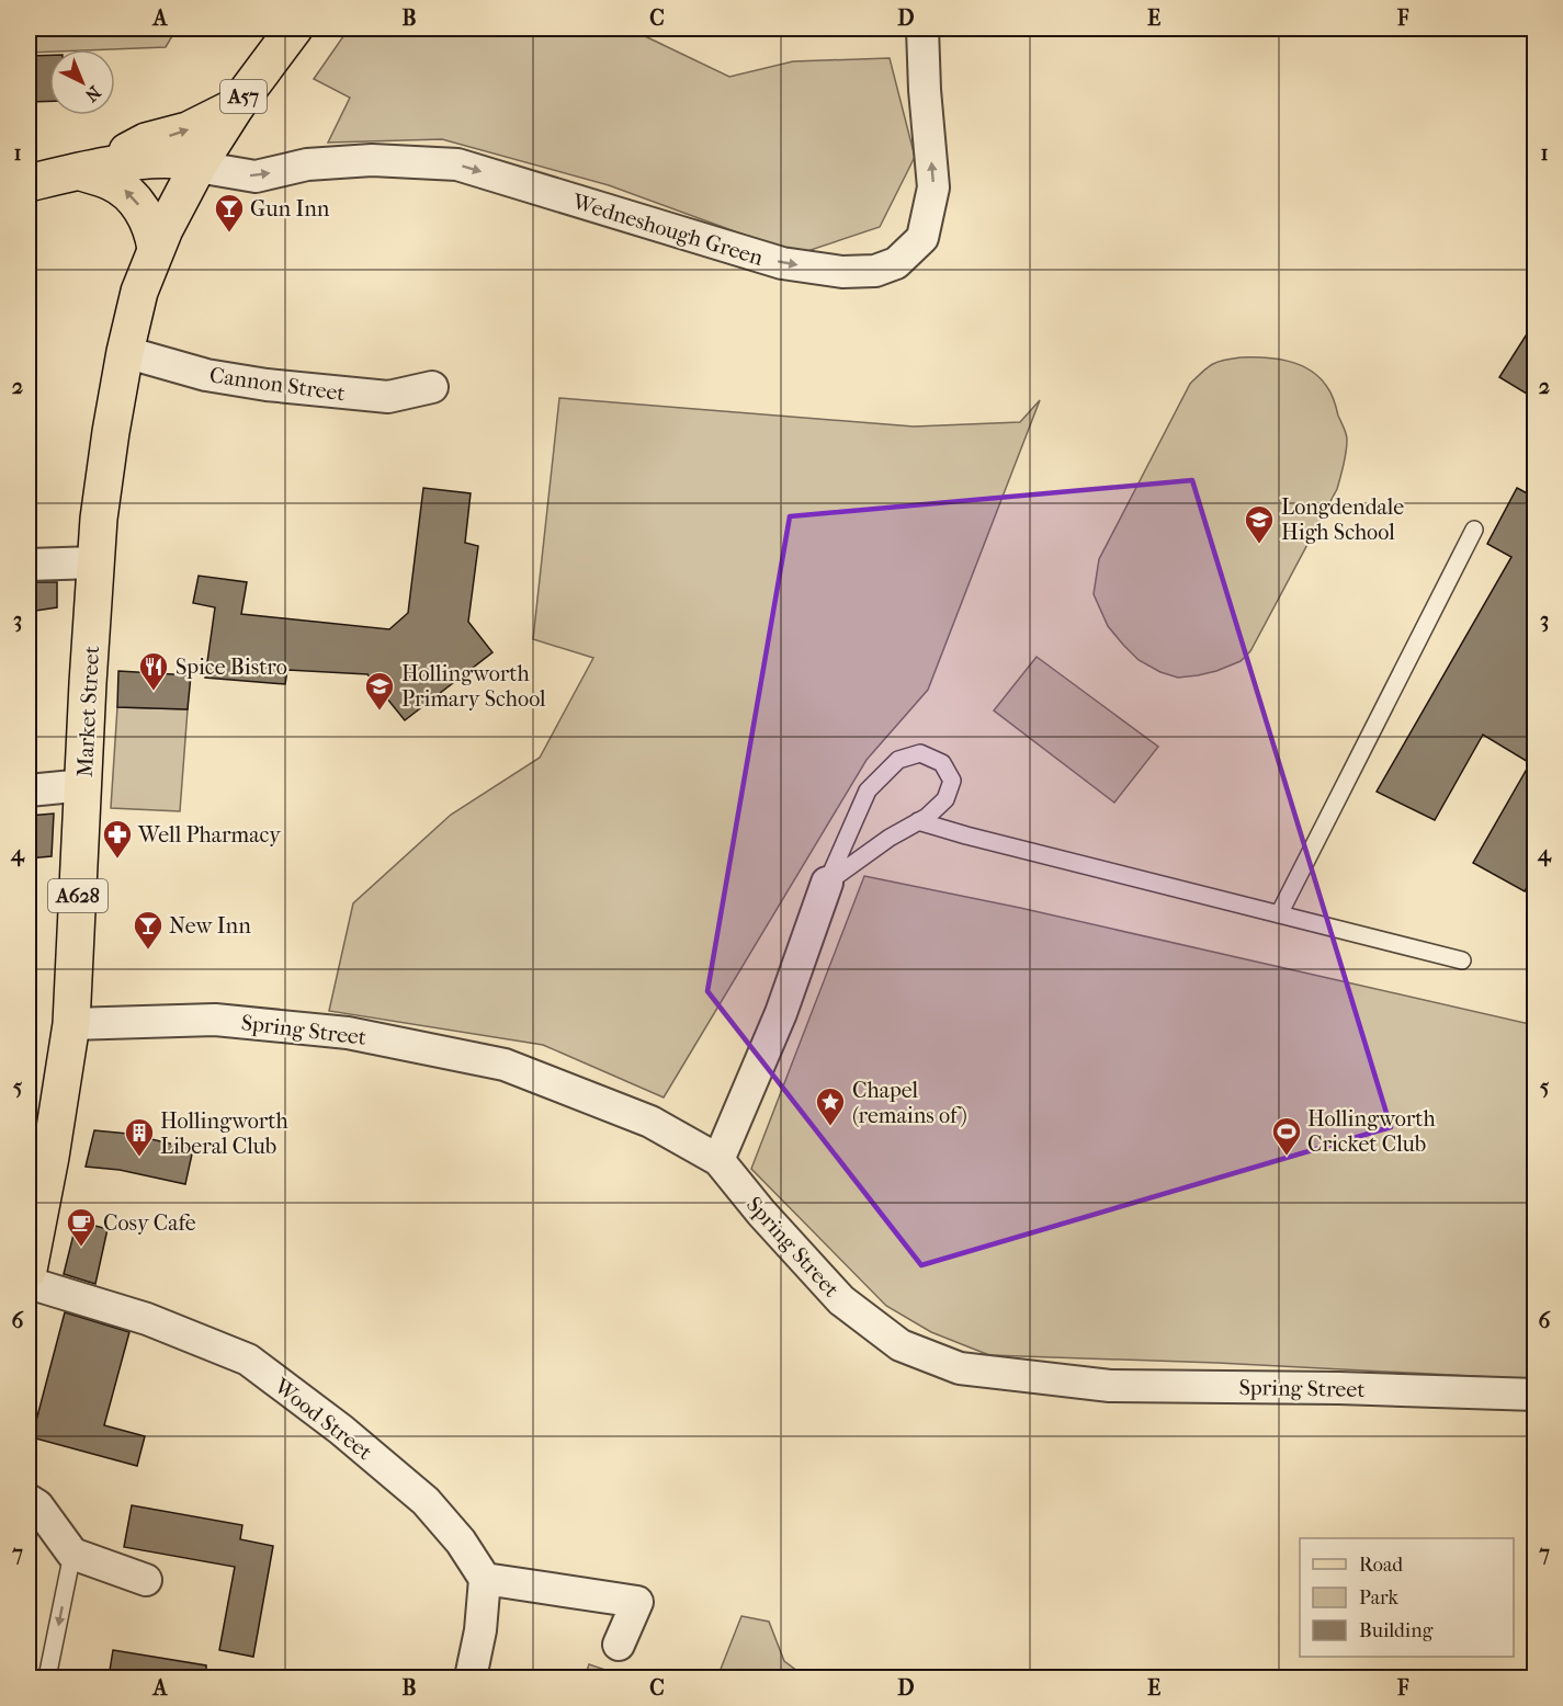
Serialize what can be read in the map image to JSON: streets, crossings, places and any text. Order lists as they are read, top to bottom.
{
  "streets": {
    "main road": ["A57", "Market Street", "A628"],
    "street": [
      "Wedneshough Green",
      "Cannon Street",
      "Spring Street",
      "Wood Street"
    ]
  },
  "crossings": [
    ["A57", "Wedneshough Green"],
    ["A57", "Market Street"],
    ["Wedneshough Green", "Market Street"],
    ["Cannon Street", "Market Street"],
    ["Market Street", "Spring Street"]
  ],
  "places": {
    "bar": ["Gun Inn", "New Inn"],
    "school or university": ["Longdendale High School", "Hollingworth Primary School"],
    "restaurant": ["Spice Bistro"],
    "pharmacy": ["Well Pharmacy"],
    "place": ["Chapel (remains of)"],
    "sports": ["Hollingworth Cricket Club"],
    "building": ["Hollingworth Liberal Club"],
    "cafe": ["Cosy Cafe"]
  },
  "legend": ["Road", "Park", "Building"],
  "north": "bottom right",
  "grid": {
    "columns": [
      "A",
      "B",
      "C",
      "D",
      "E",
      "F"
    ],
    "rows": [
      "1",
      "2",
      "3",
      "4",
      "5",
      "6",
      "7"
    ]
  }
}
